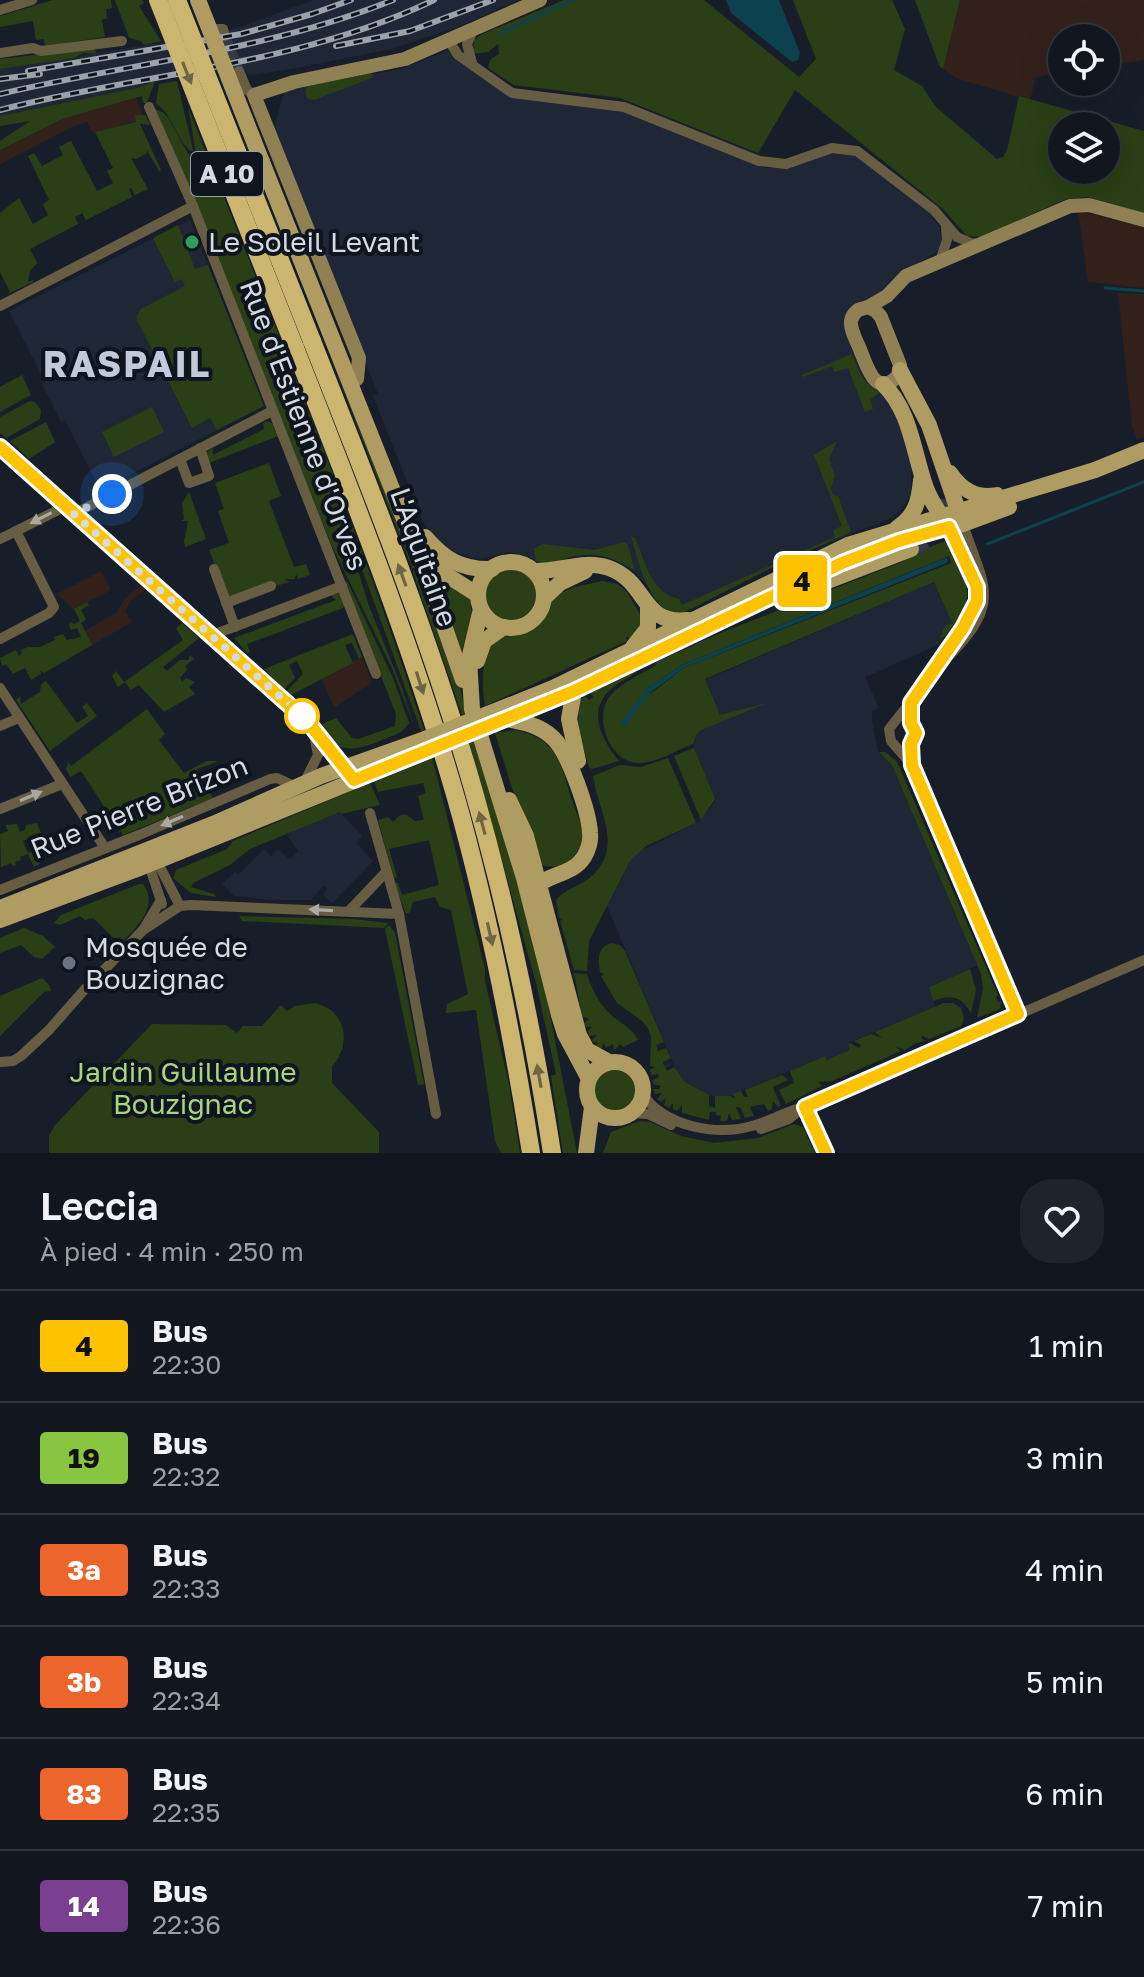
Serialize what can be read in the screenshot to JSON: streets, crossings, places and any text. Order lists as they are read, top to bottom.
{
  "streets": {
    "highway": ["A 10", "L'Aquitaine"],
    "street": ["Rue d'Estienne d'Orves", "Rue Pierre Brizon"]
  },
  "one_way": ["Rue Pierre Brizon"],
  "districts": ["RASPAIL"],
  "parks": ["Jardin Guillaume Bouzignac"],
  "places": ["Le Soleil Levant", "Mosquée de Bouzignac"],
  "lines": ["bus line 4"],
  "page": {
    "on_map": "4",
    "heading": ["Leccia", "À pied · 4 min · 250 m"],
    "list": [
      {
        "mark": "4",
        "name": "Bus",
        "note": "22:30",
        "value": "1 min"
      },
      {
        "mark": "19",
        "name": "Bus",
        "note": "22:32",
        "value": "3 min"
      },
      {
        "mark": "3a",
        "name": "Bus",
        "note": "22:33",
        "value": "4 min"
      },
      {
        "mark": "3b",
        "name": "Bus",
        "note": "22:34",
        "value": "5 min"
      },
      {
        "mark": "83",
        "name": "Bus",
        "note": "22:35",
        "value": "6 min"
      },
      {
        "mark": "14",
        "name": "Bus",
        "note": "22:36",
        "value": "7 min"
      }
    ]
  }
}
